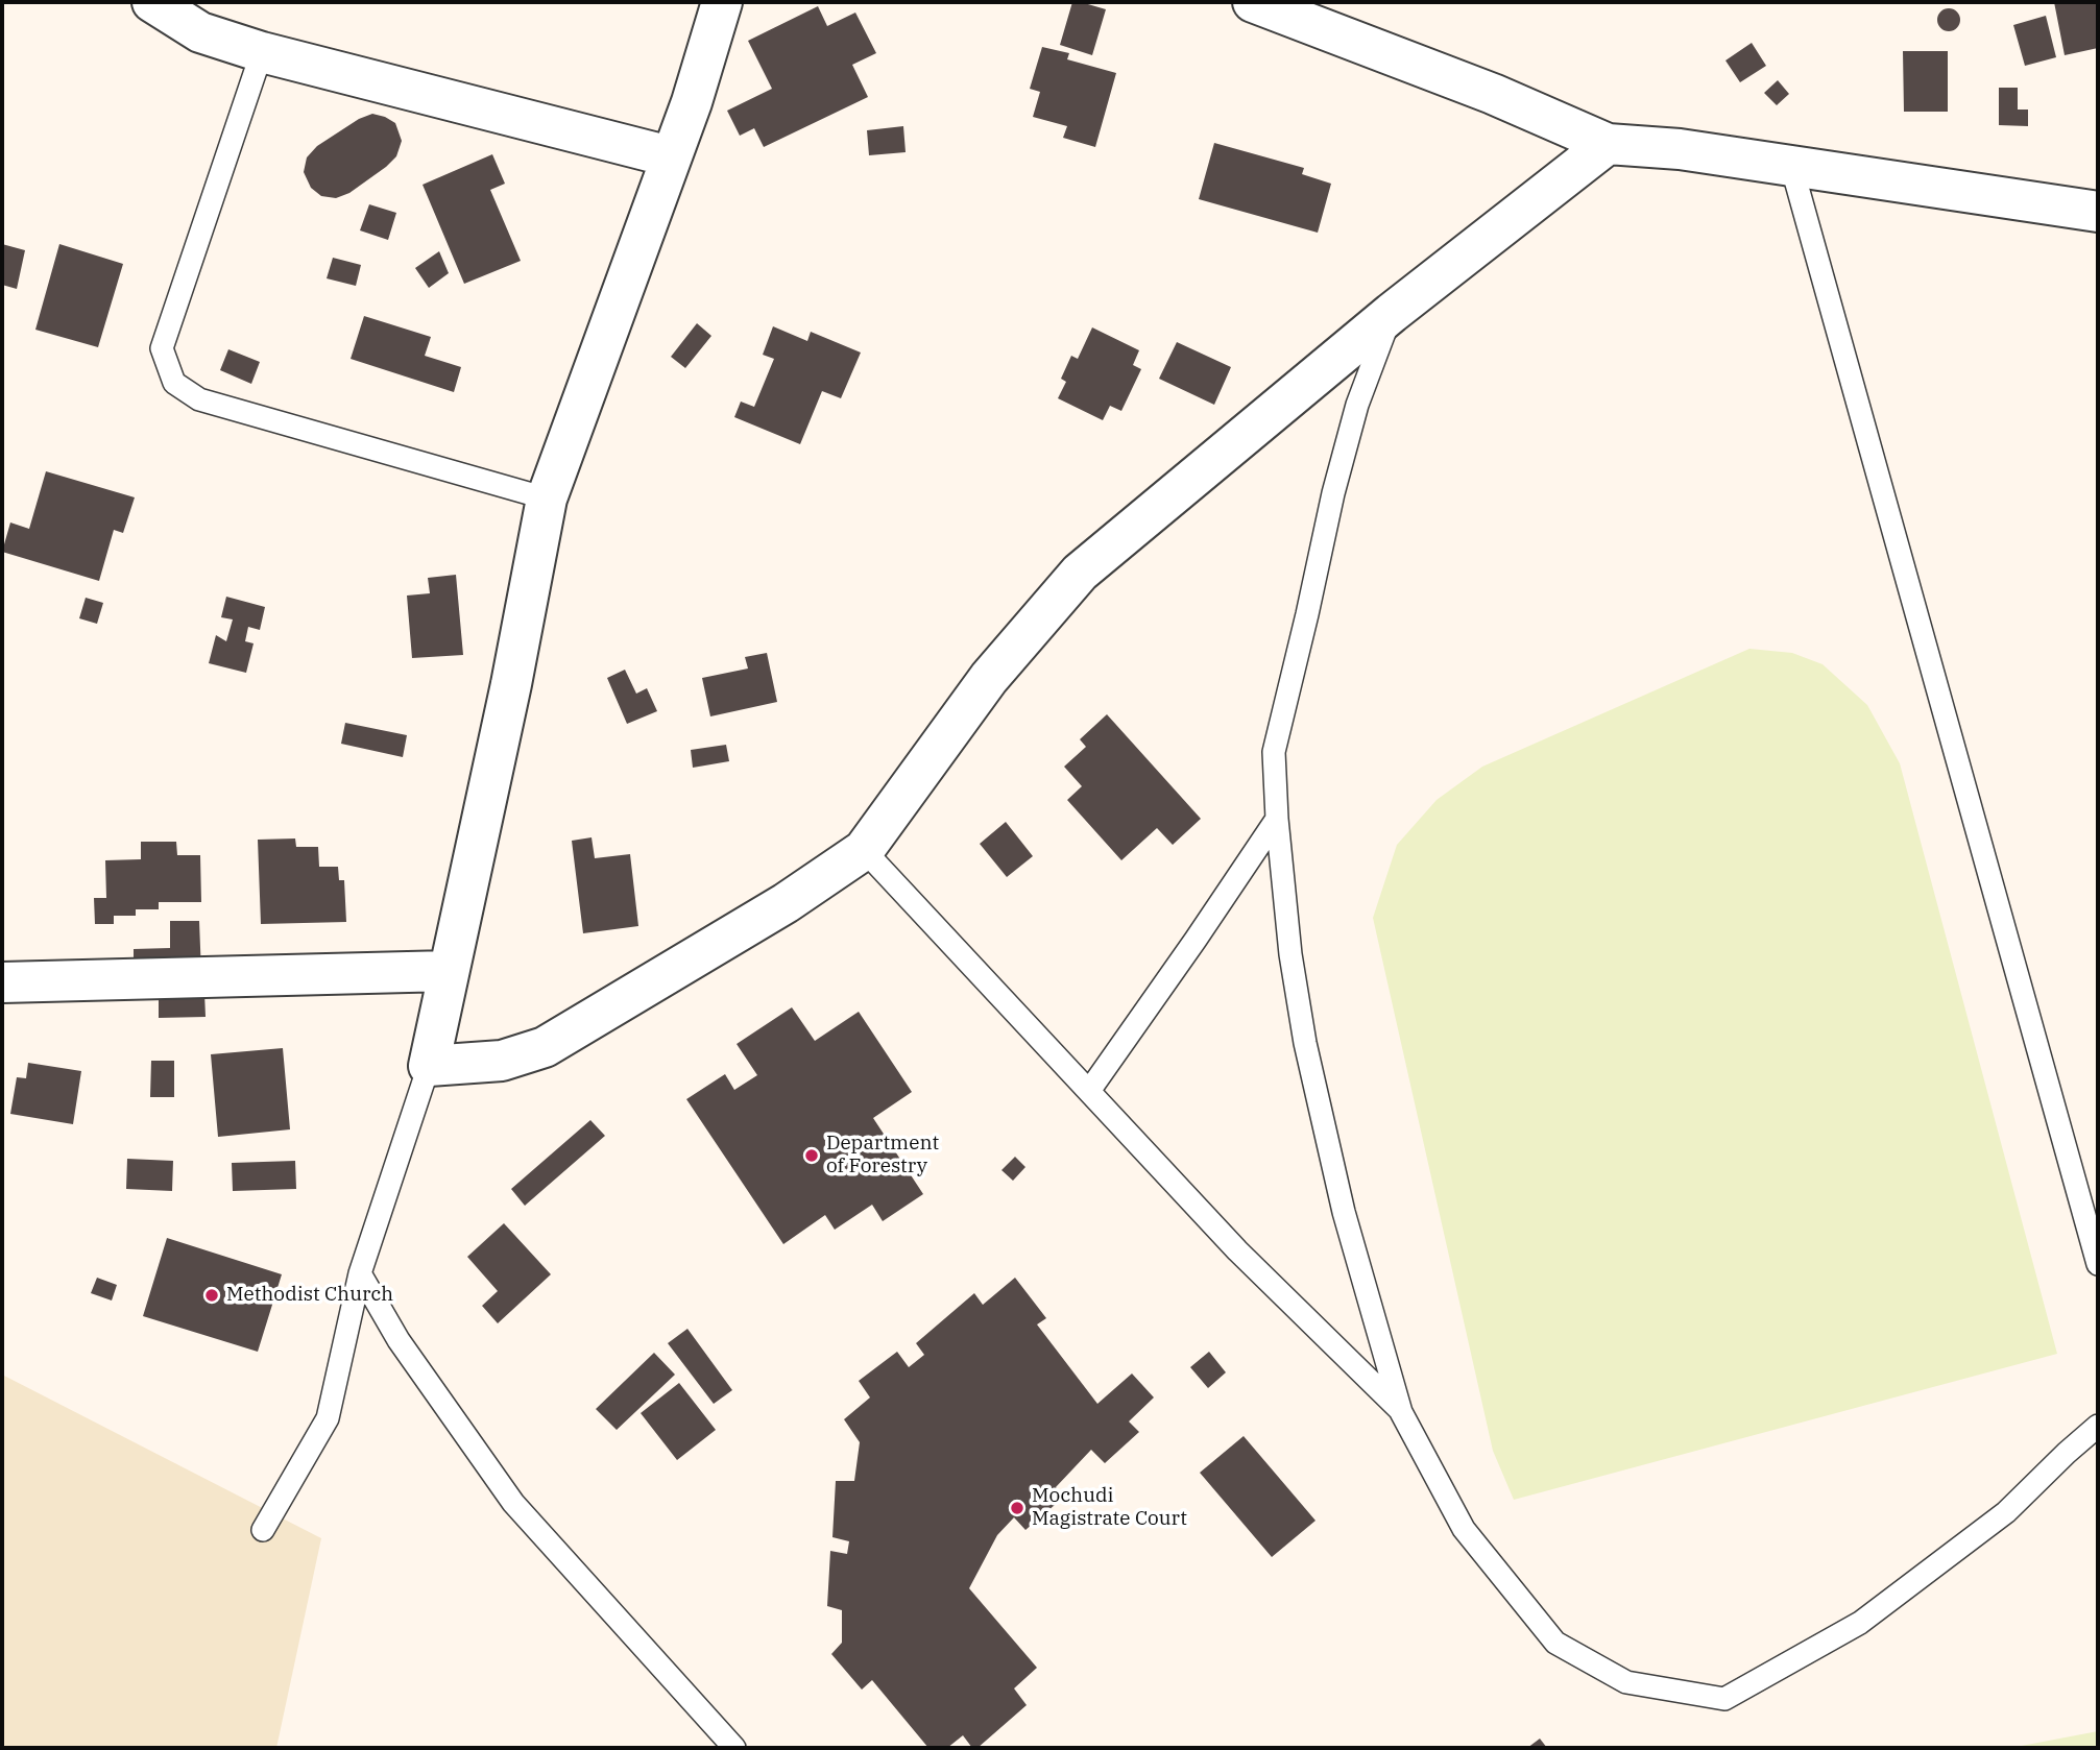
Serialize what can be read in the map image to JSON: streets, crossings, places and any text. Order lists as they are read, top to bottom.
{
  "places": ["Department of Forestry", "Methodist Church", "Mochudi Magistrate Court"]
}
